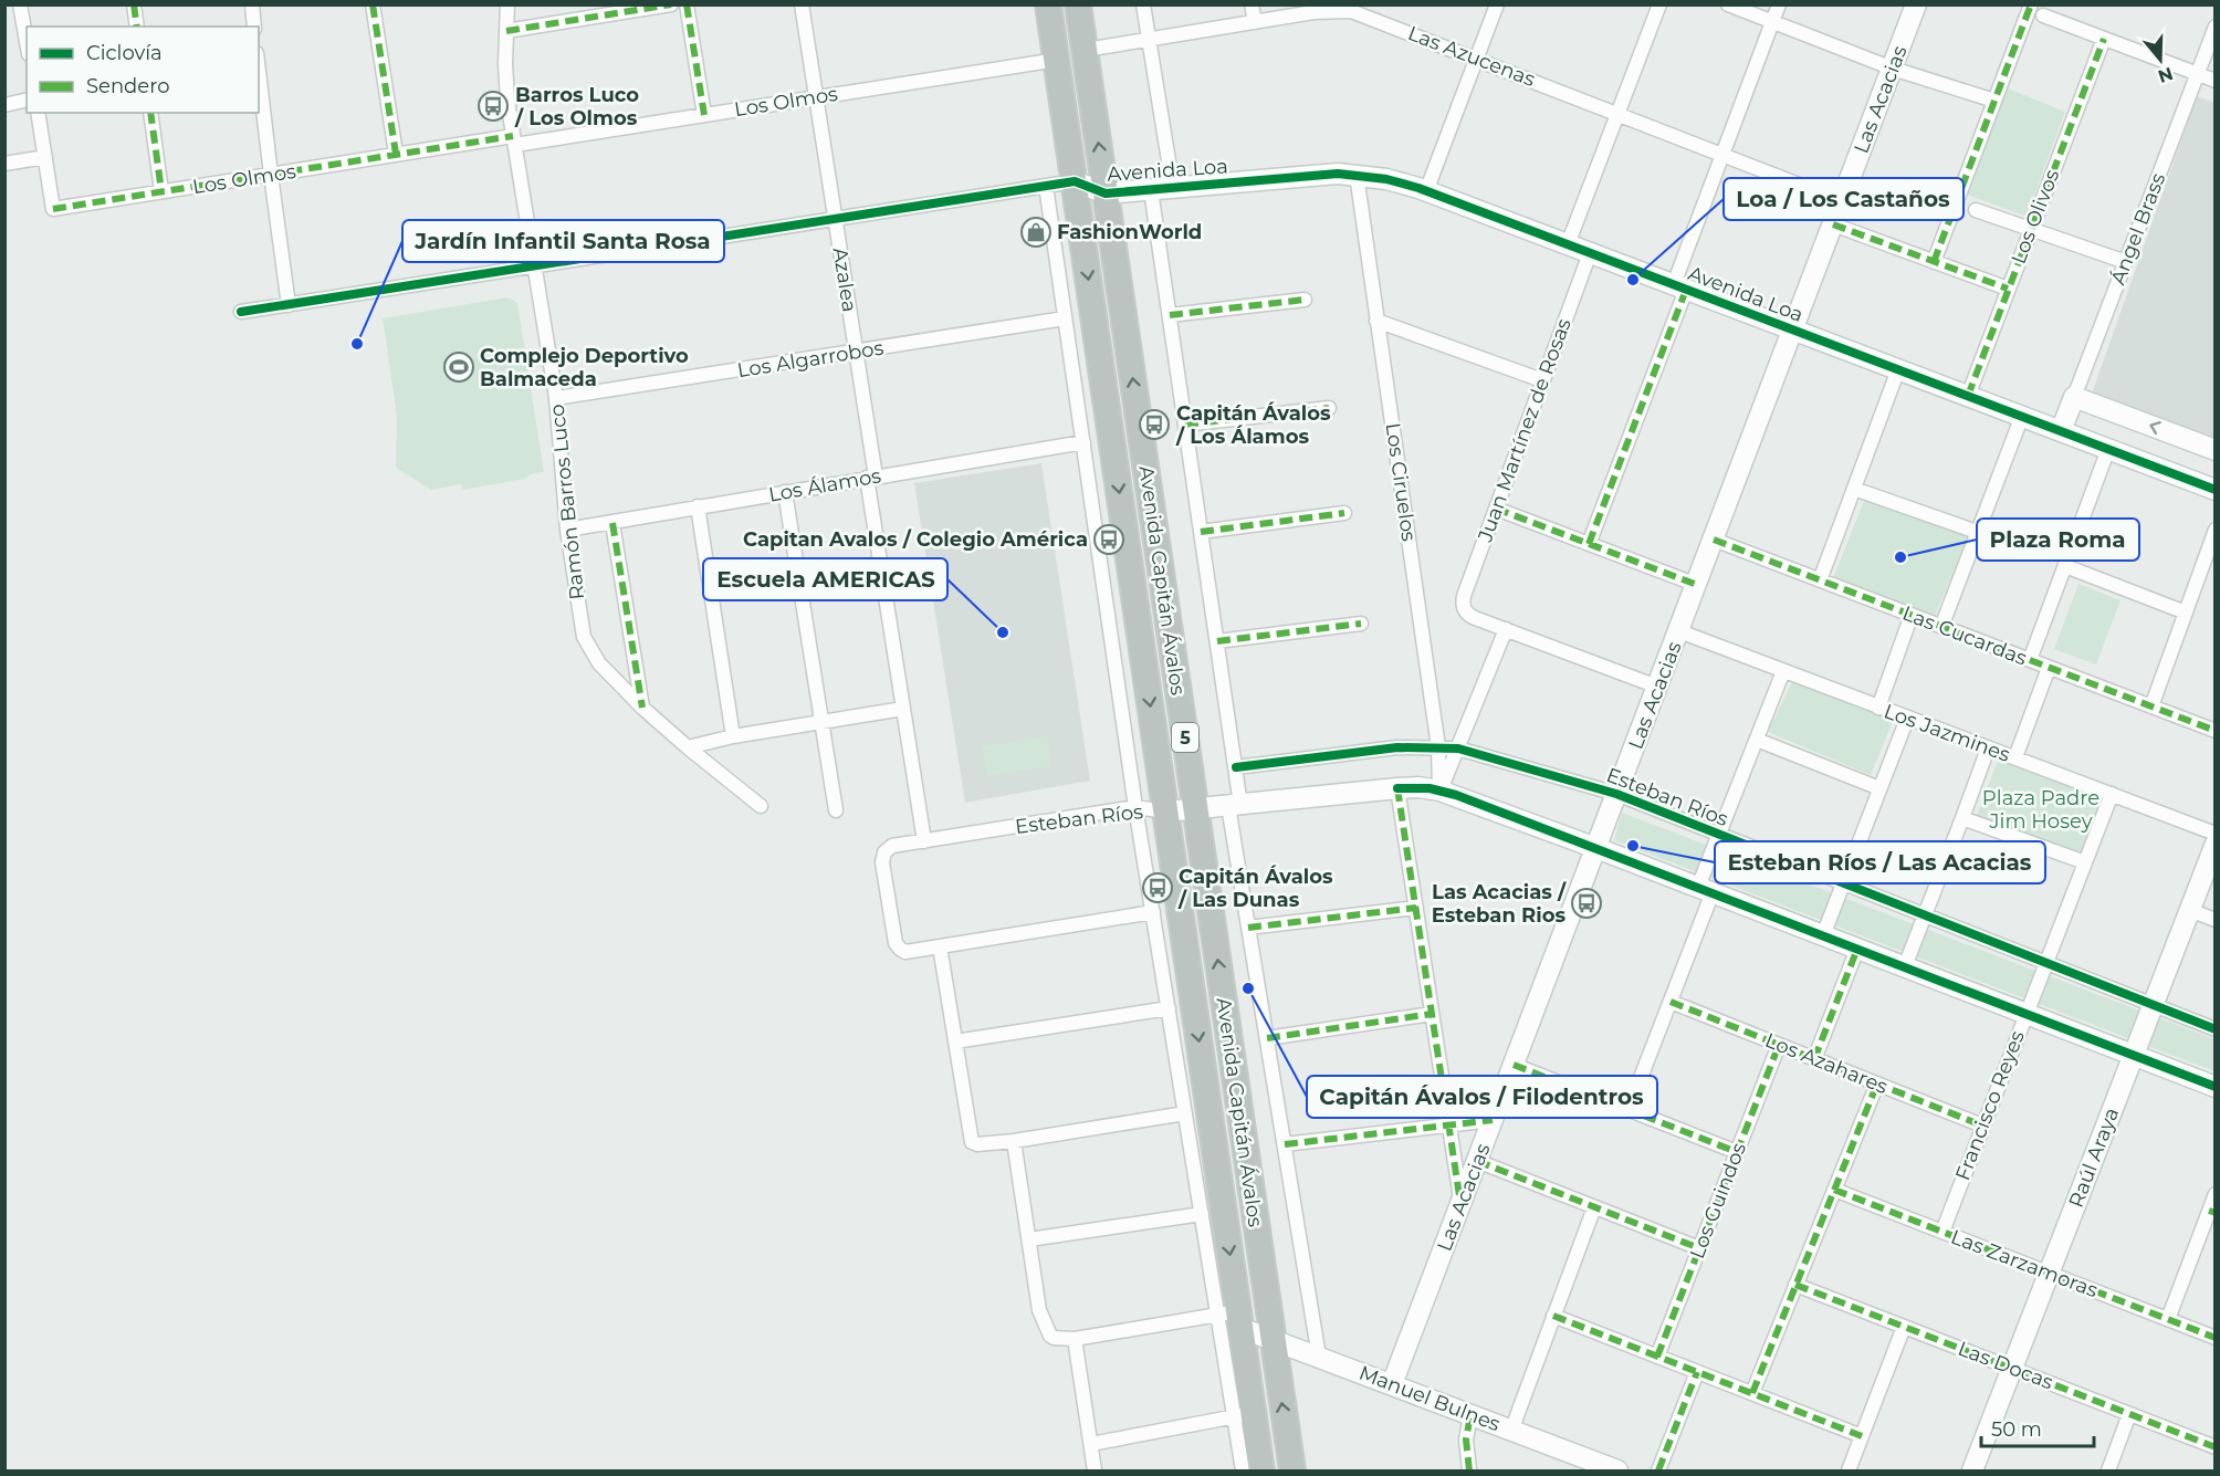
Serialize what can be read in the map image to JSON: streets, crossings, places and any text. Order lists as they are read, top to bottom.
{
  "streets": {
    "highway": ["Avenida Capitán Ávalos", "5"],
    "street": [
      "Las Azucenas",
      "Las Acacias",
      "Los Olmos",
      "Avenida Loa",
      "Los Olivos",
      "Ángel Brass",
      "Azalea",
      "Los Algarrobos",
      "Juan Martínez de Rosas",
      "Los Ciruelos",
      "Los Álamos",
      "Ramón Barros Luco",
      "Las Cucardas",
      "Los Jazmines",
      "Esteban Ríos",
      "Los Azahares",
      "Francisco Reyes",
      "Raúl Araya",
      "Los Guindos",
      "Las Zarzamoras",
      "Las Docas",
      "Manuel Bulnes"
    ]
  },
  "crossings": [
    ["Las Azucenas", "Las Acacias"],
    ["Las Azucenas", "Avenida Capitán Ávalos"],
    ["Las Acacias", "Avenida Loa"],
    ["Las Acacias", "Las Cucardas"],
    ["Las Acacias", "Los Jazmines"],
    ["Las Acacias", "Esteban Ríos"],
    ["Las Acacias", "Manuel Bulnes"],
    ["Los Olmos", "Azalea"],
    ["Los Olmos", "Ramón Barros Luco"],
    ["Los Olmos", "Avenida Capitán Ávalos"],
    ["Avenida Loa", "Los Olivos"],
    ["Avenida Loa", "Ángel Brass"],
    ["Avenida Loa", "Juan Martínez de Rosas"],
    ["Avenida Loa", "Los Ciruelos"],
    ["Avenida Loa", "Avenida Capitán Ávalos"],
    ["Azalea", "Los Algarrobos"],
    ["Azalea", "Los Álamos"],
    ["Azalea", "Esteban Ríos"],
    ["Los Algarrobos", "Ramón Barros Luco"],
    ["Los Algarrobos", "Avenida Capitán Ávalos"],
    ["Los Ciruelos", "Esteban Ríos"],
    ["Los Álamos", "Ramón Barros Luco"],
    ["Los Álamos", "Avenida Capitán Ávalos"],
    ["Avenida Capitán Ávalos", "Esteban Ríos"],
    ["Avenida Capitán Ávalos", "Manuel Bulnes"],
    ["Los Jazmines", "Francisco Reyes"],
    ["Esteban Ríos", "Francisco Reyes"],
    ["Esteban Ríos", "Raúl Araya"],
    ["Los Azahares", "Francisco Reyes"],
    ["Los Azahares", "Los Guindos"],
    ["Francisco Reyes", "Las Zarzamoras"],
    ["Raúl Araya", "Las Zarzamoras"],
    ["Raúl Araya", "Las Docas"]
  ],
  "parks": ["Plaza Padre Jim Hosey"],
  "places": {
    "bus stop": [
      "Barros Luco / Los Olmos",
      "Capitán Ávalos / Los Álamos",
      "Capitan Avalos / Colegio América",
      "Capitán Ávalos / Las Dunas",
      "Las Acacias / Esteban Rios"
    ],
    "shop": ["FashionWorld"],
    "other": [
      "Loa / Los Castaños",
      "Jardín Infantil Santa Rosa",
      "Plaza Roma",
      "Escuela AMERICAS",
      "Esteban Ríos / Las Acacias",
      "Capitán Ávalos / Filodentros"
    ],
    "sports": ["Complejo Deportivo Balmaceda"]
  },
  "legend": ["Ciclovía", "Sendero"],
  "scale_bar": "50 m",
  "north": "bottom"
}
